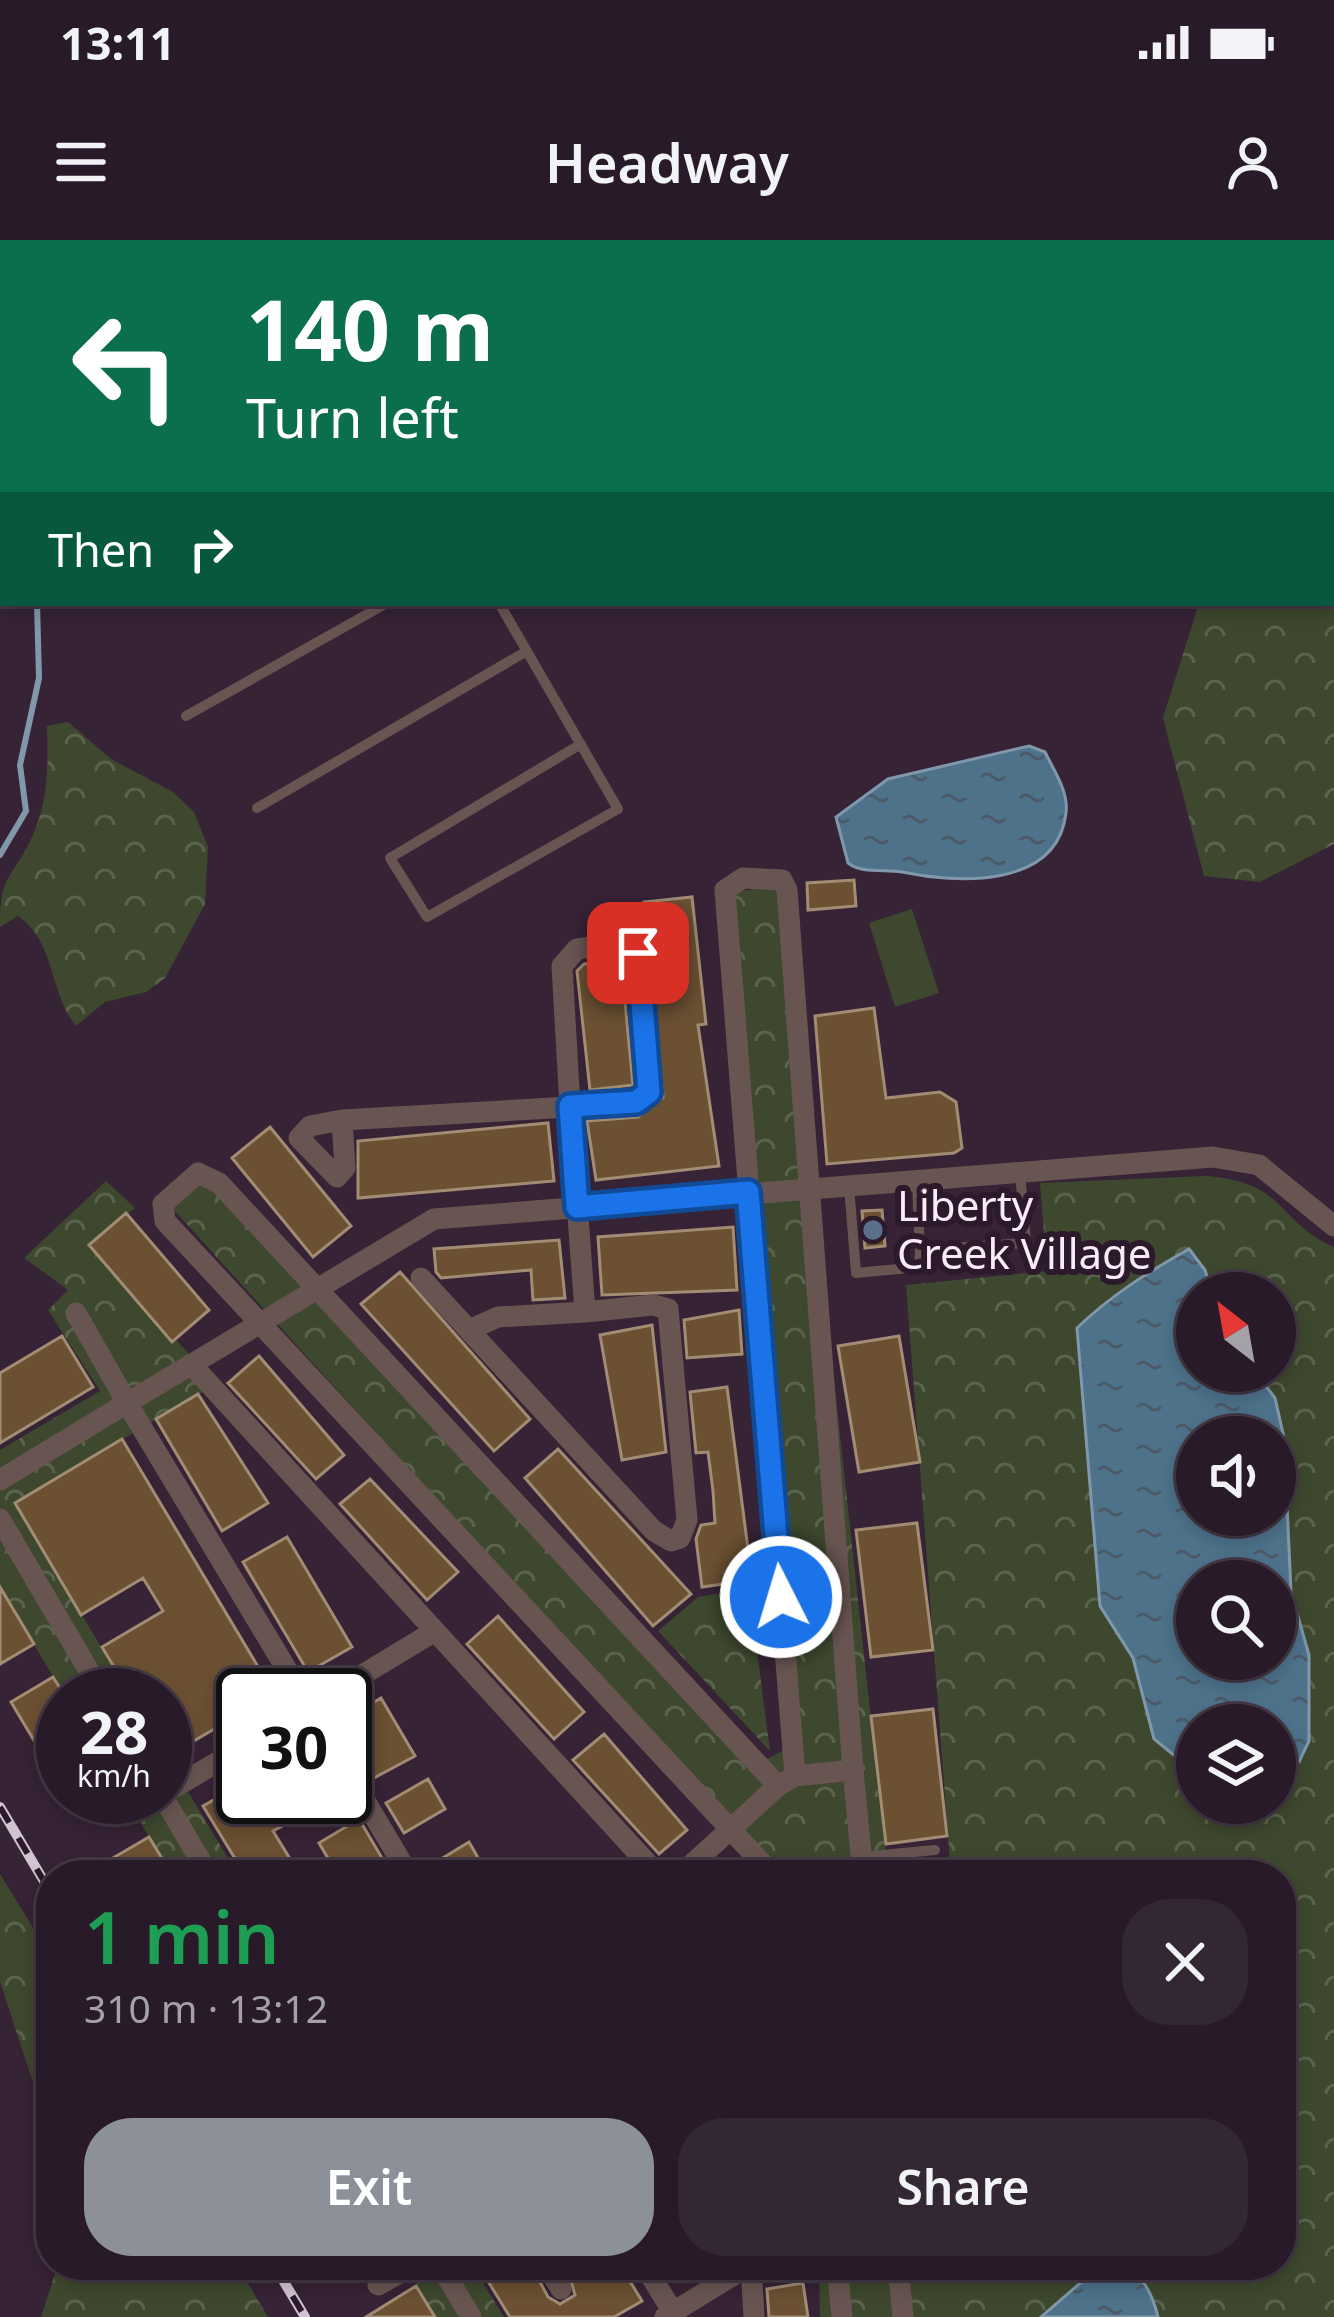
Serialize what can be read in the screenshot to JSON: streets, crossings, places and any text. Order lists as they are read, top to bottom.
{
  "places": ["Liberty Creek Village"],
  "north": "top left",
  "page": {
    "status": "13:11",
    "header": "Headway",
    "turn": ["140 m", "Turn left"],
    "then": "Then",
    "speed": "28 km/h",
    "limit": "30",
    "heading": ["1 min", "310 m · 13:12"],
    "buttons": ["Exit", "Share"]
  }
}
